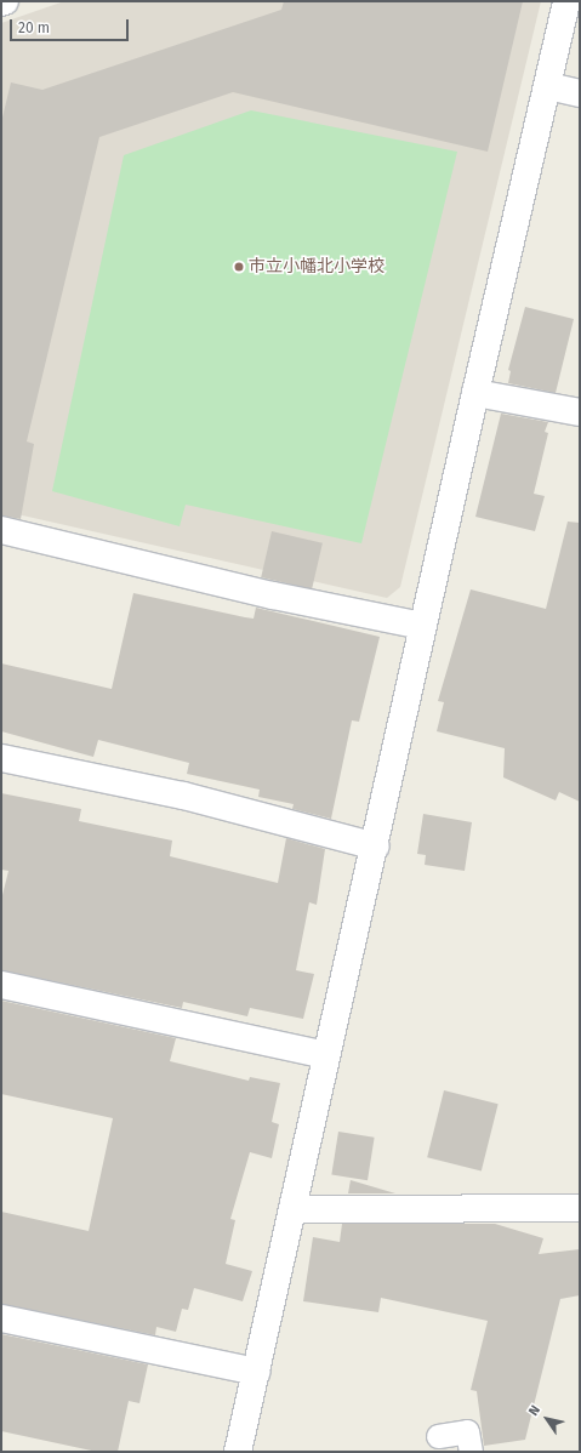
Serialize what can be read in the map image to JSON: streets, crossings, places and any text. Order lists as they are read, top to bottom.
{
  "places": ["市立小幡北小学校"],
  "scale_bar": "20 m",
  "north": "top left"
}
